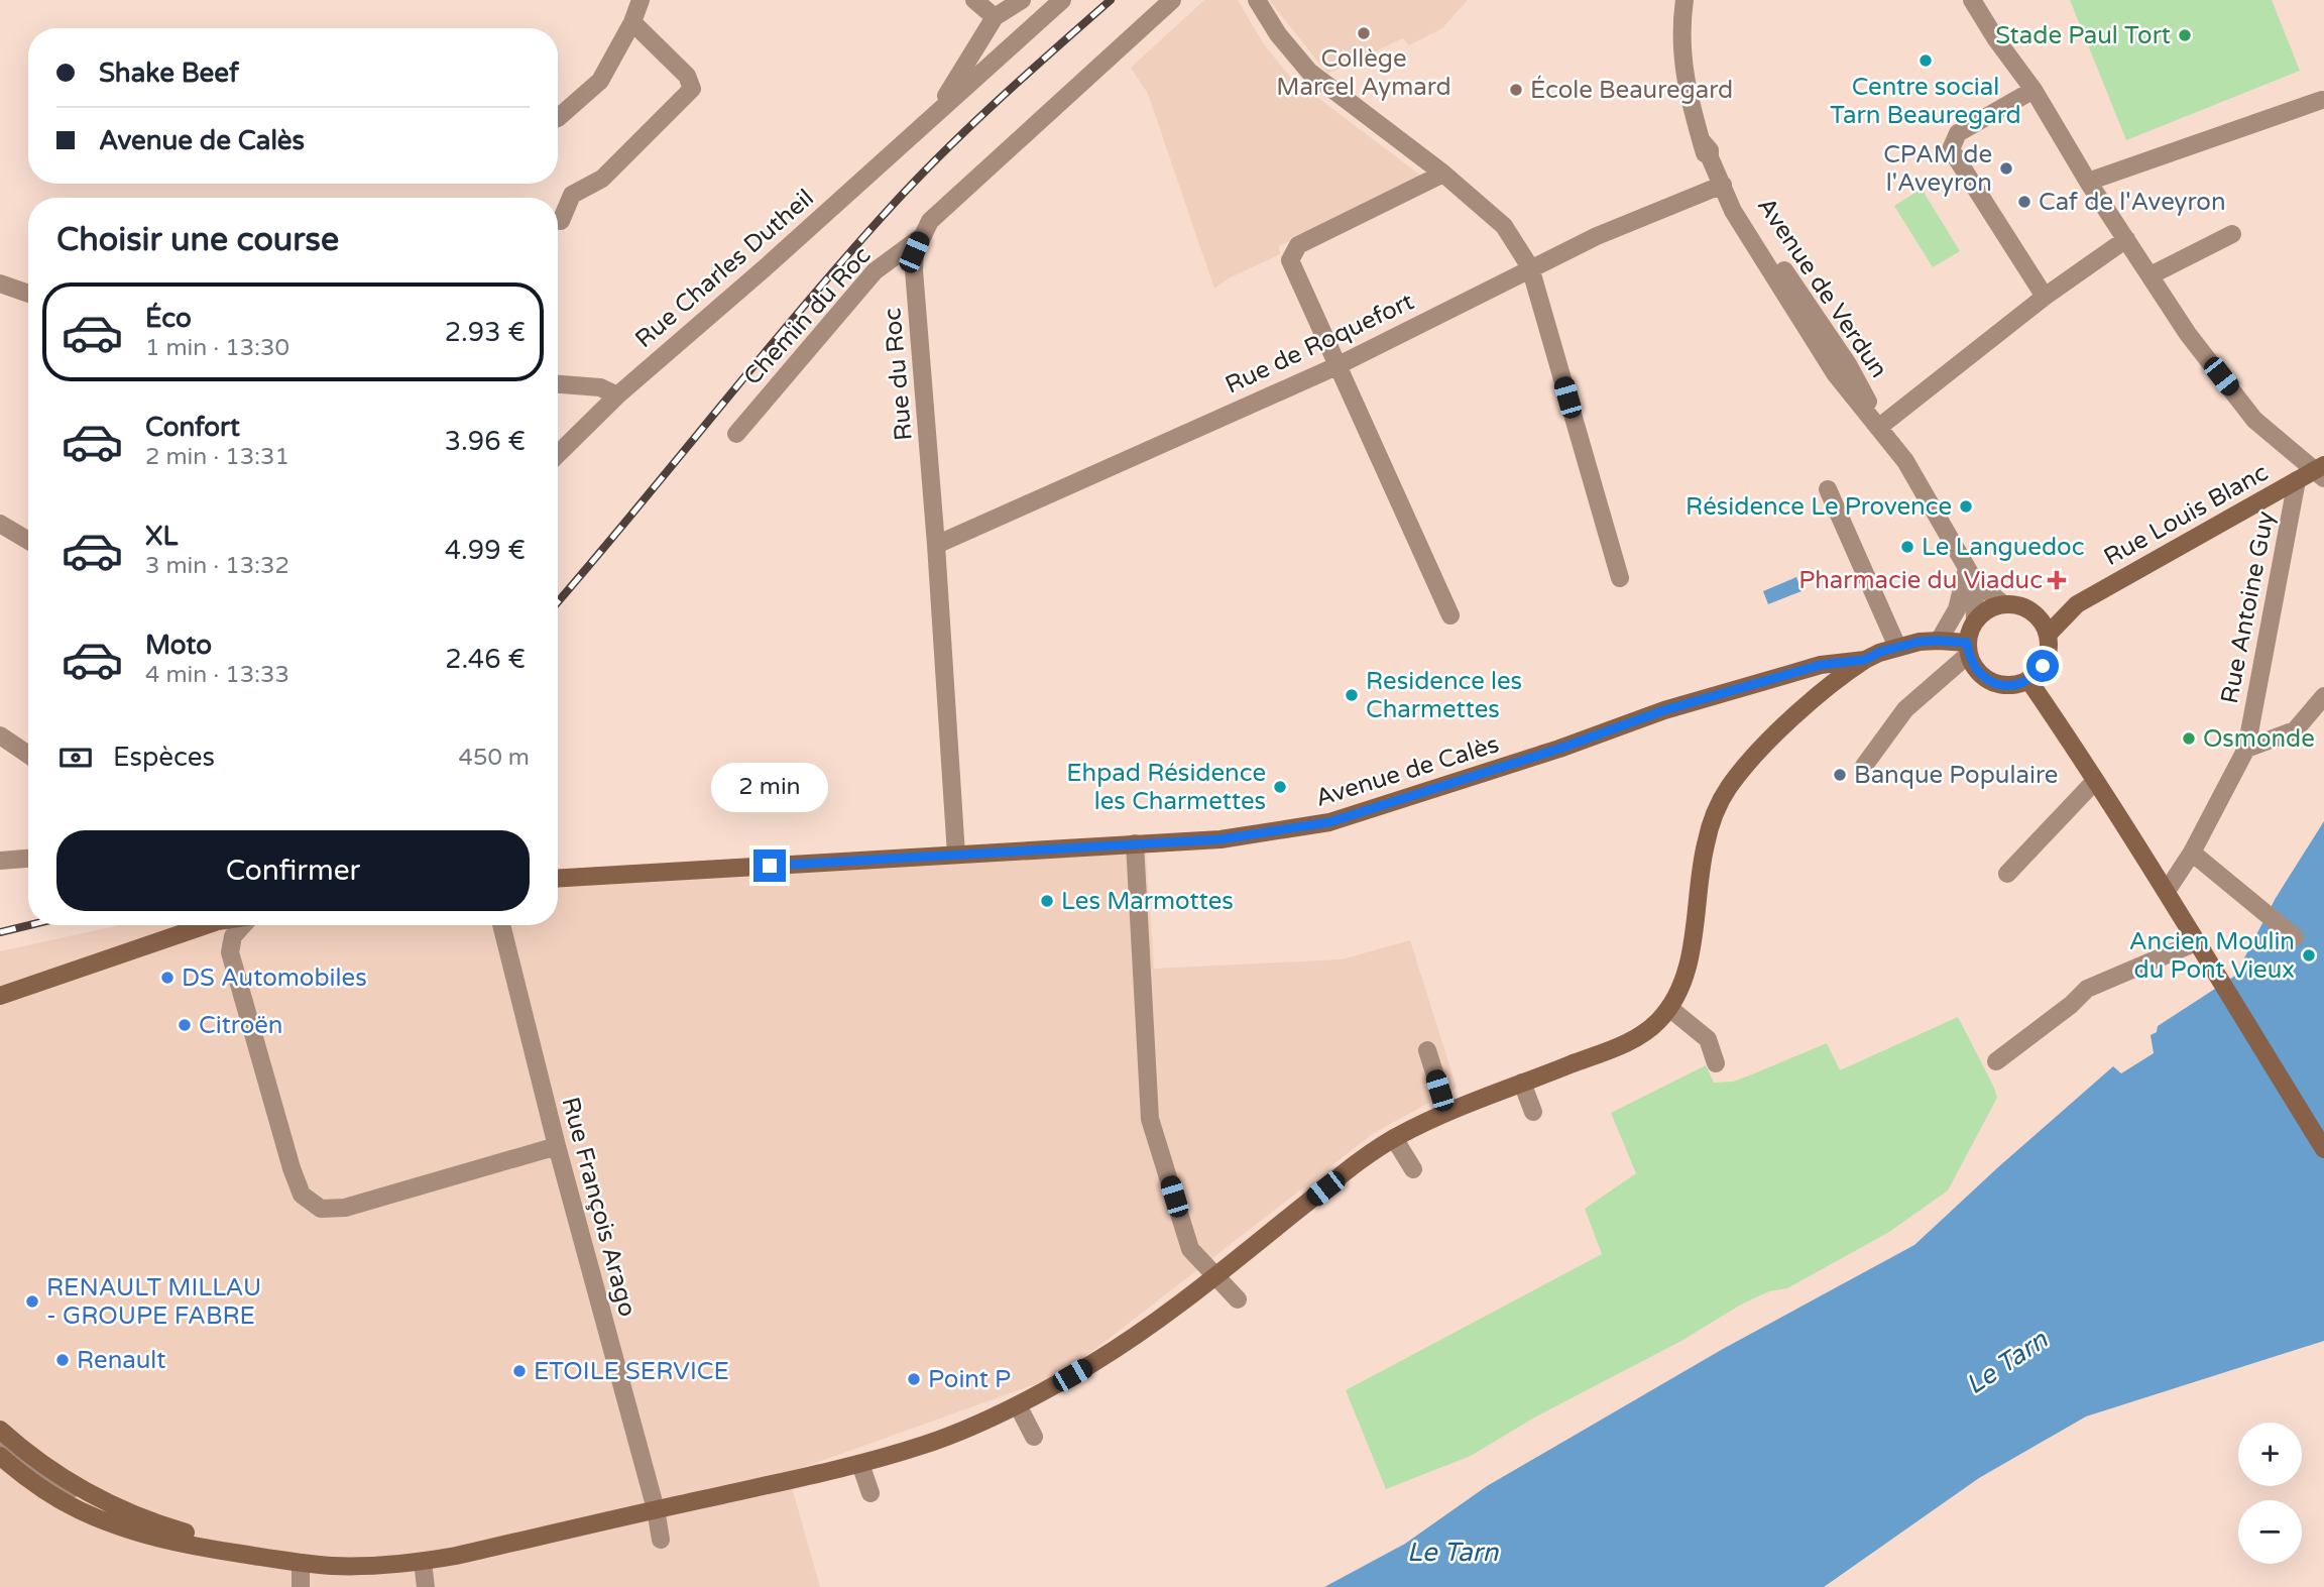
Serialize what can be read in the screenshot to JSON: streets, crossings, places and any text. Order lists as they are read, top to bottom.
{
  "streets": {
    "main road": ["Rue Louis Blanc", "Avenue de Calès"],
    "street": [
      "Rue Charles Dutheil",
      "Avenue de Verdun",
      "Chemin du Roc",
      "Rue de Roquefort",
      "Rue du Roc",
      "Rue Antoine Guy",
      "Rue François Arago"
    ]
  },
  "crossings": [
    ["Avenue de Verdun", "Rue de Roquefort"],
    ["Avenue de Verdun", "Rue Louis Blanc"],
    ["Avenue de Verdun", "Avenue de Calès"],
    ["Chemin du Roc", "Rue du Roc"],
    ["Rue de Roquefort", "Rue du Roc"],
    ["Rue du Roc", "Avenue de Calès"],
    ["Rue Louis Blanc", "Rue Antoine Guy"],
    ["Rue Louis Blanc", "Avenue de Calès"]
  ],
  "water": ["Le Tarn"],
  "places": {
    "other": [
      "Collège Marcel Aymard",
      "Stade Paul Tort",
      "Centre social Tarn Beauregard",
      "École Beauregard",
      "CPAM de l'Aveyron",
      "Caf de l'Aveyron",
      "Résidence Le Provence",
      "Le Languedoc",
      "Residence les Charmettes",
      "Osmonde",
      "Banque Populaire",
      "Ehpad Résidence les Charmettes",
      "Les Marmottes",
      "Ancien Moulin du Pont Vieux",
      "DS Automobiles",
      "Citroën",
      "RENAULT MILLAU - GROUPE FABRE",
      "Renault",
      "ETOILE SERVICE",
      "Point P"
    ],
    "health": ["Pharmacie du Viaduc"]
  },
  "page": {
    "banner": ["Shake Beef", "Avenue de Calès"],
    "heading": "Choisir une course",
    "list": [
      {
        "name": "Éco",
        "note": "1 min · 13:30",
        "value": "2.93 €"
      },
      {
        "name": "Confort",
        "note": "2 min · 13:31",
        "value": "3.96 €"
      },
      {
        "name": "XL",
        "note": "3 min · 13:32",
        "value": "4.99 €"
      },
      {
        "name": "Moto",
        "note": "4 min · 13:33",
        "value": "2.46 €"
      }
    ],
    "pay": ["Espèces", "450 m"],
    "bubble": "2 min",
    "buttons": "Confirmer",
    "map_buttons": ["+", "−"]
  }
}
